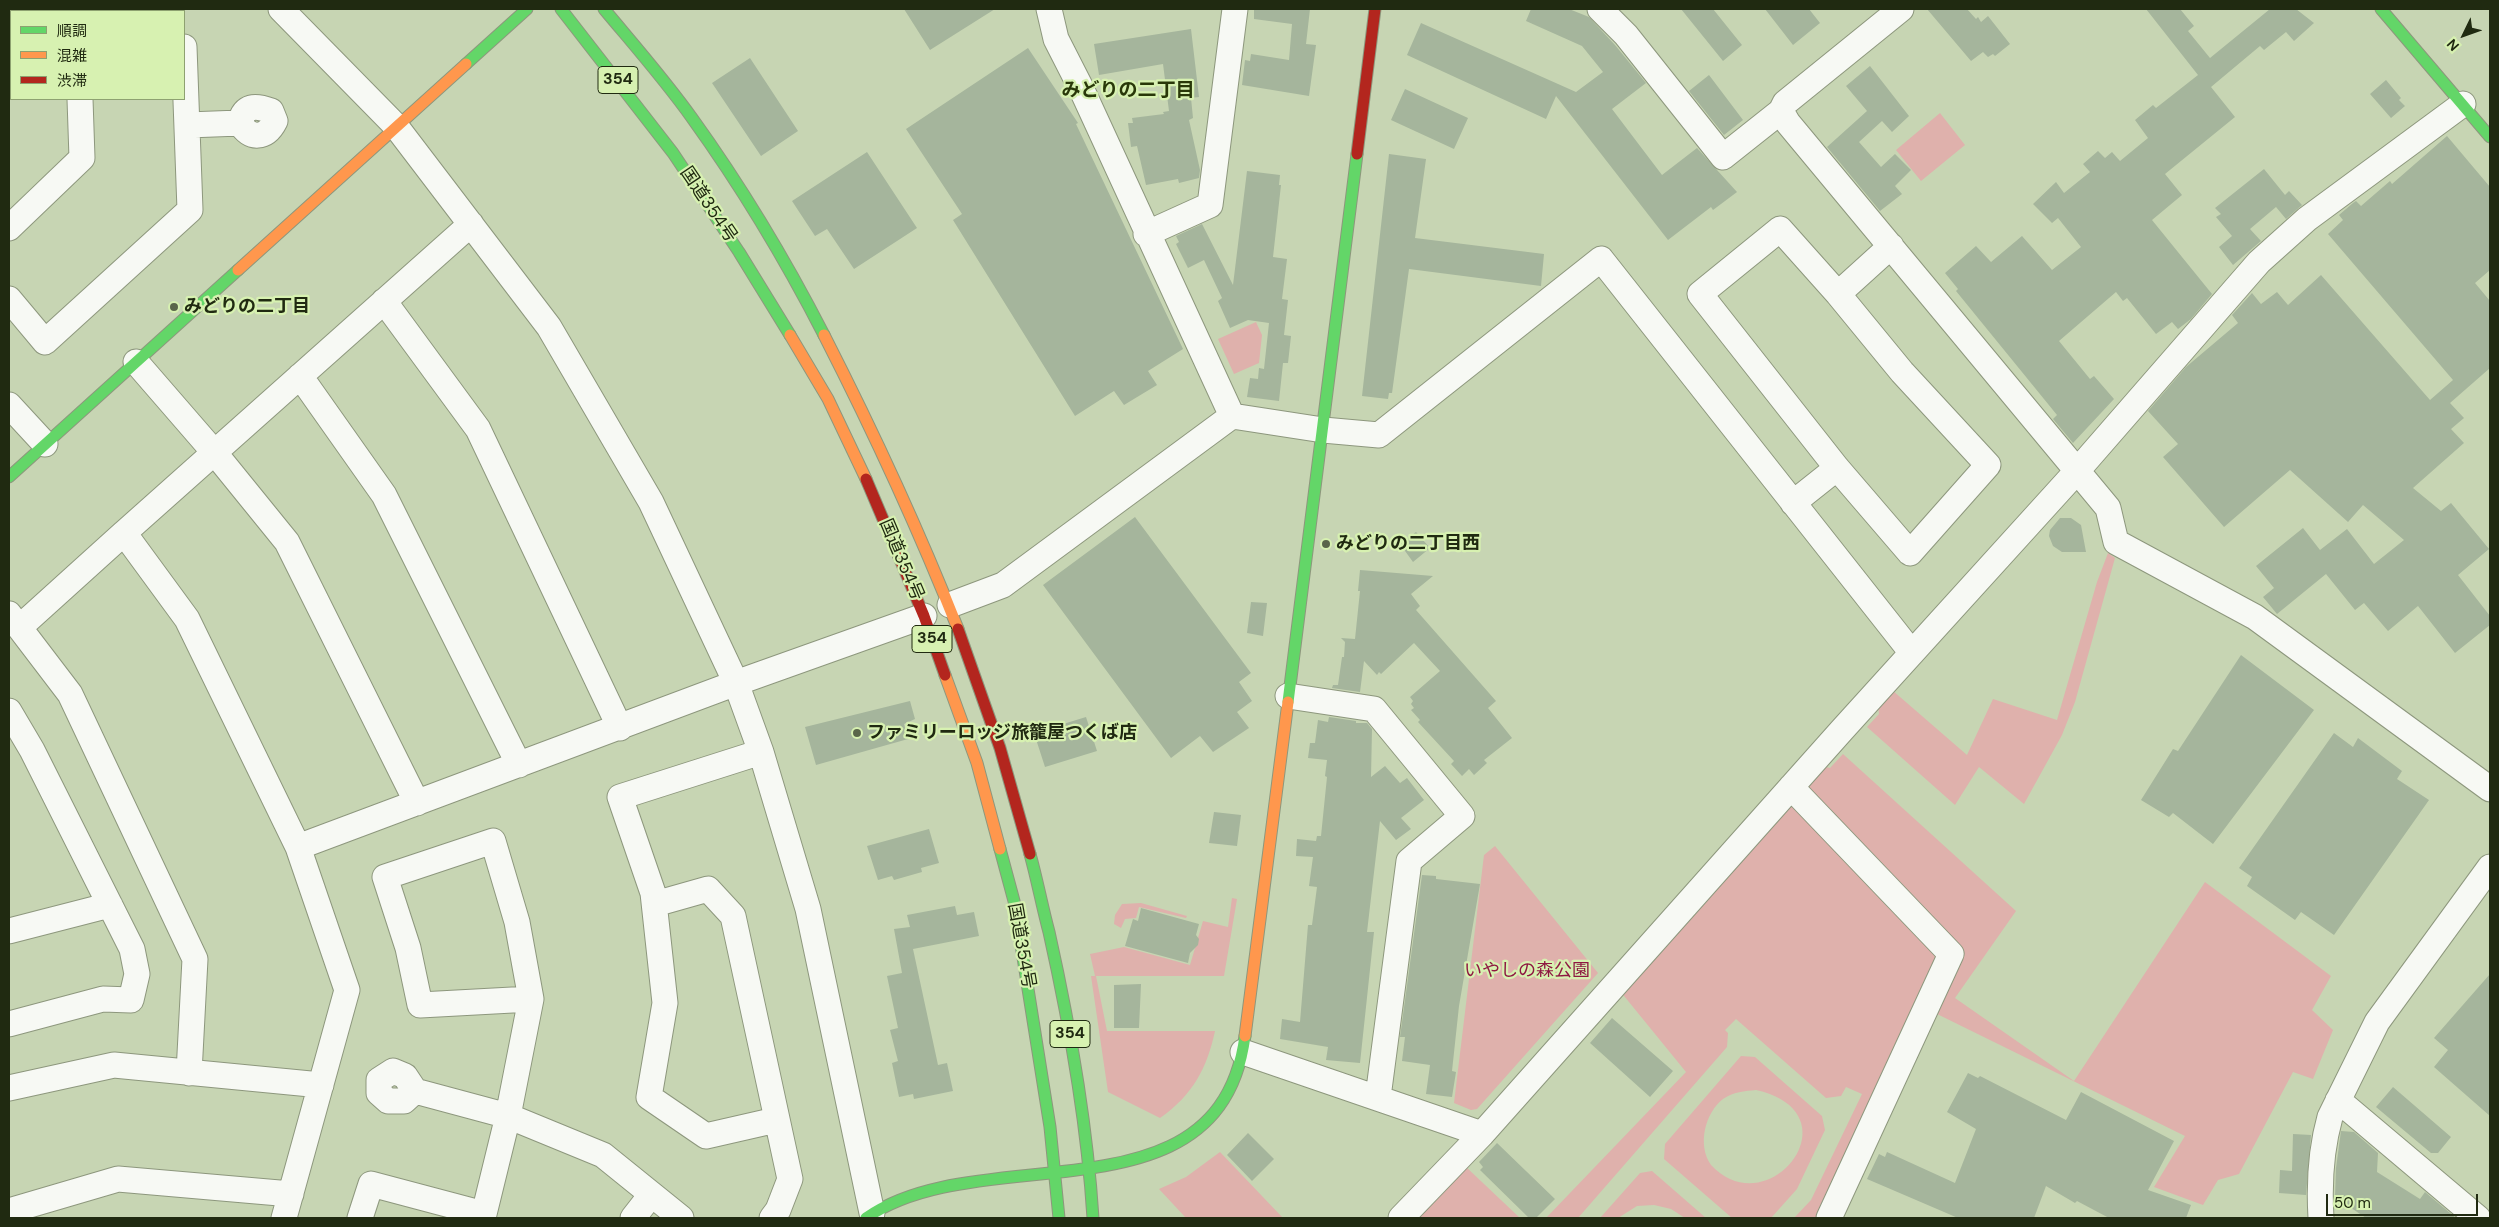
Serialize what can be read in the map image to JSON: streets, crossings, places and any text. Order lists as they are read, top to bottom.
{
  "streets": {
    "main road": ["354", "国道354号"]
  },
  "districts": ["みどりの二丁目"],
  "parks": ["いやしの森公園"],
  "places": ["みどりの二丁目", "みどりの二丁目西", "ファミリーロッジ旅籠屋つくば店"],
  "legend": ["順調", "混雑", "渋滞"],
  "scale_bar": "50 m",
  "north": "bottom left"
}
